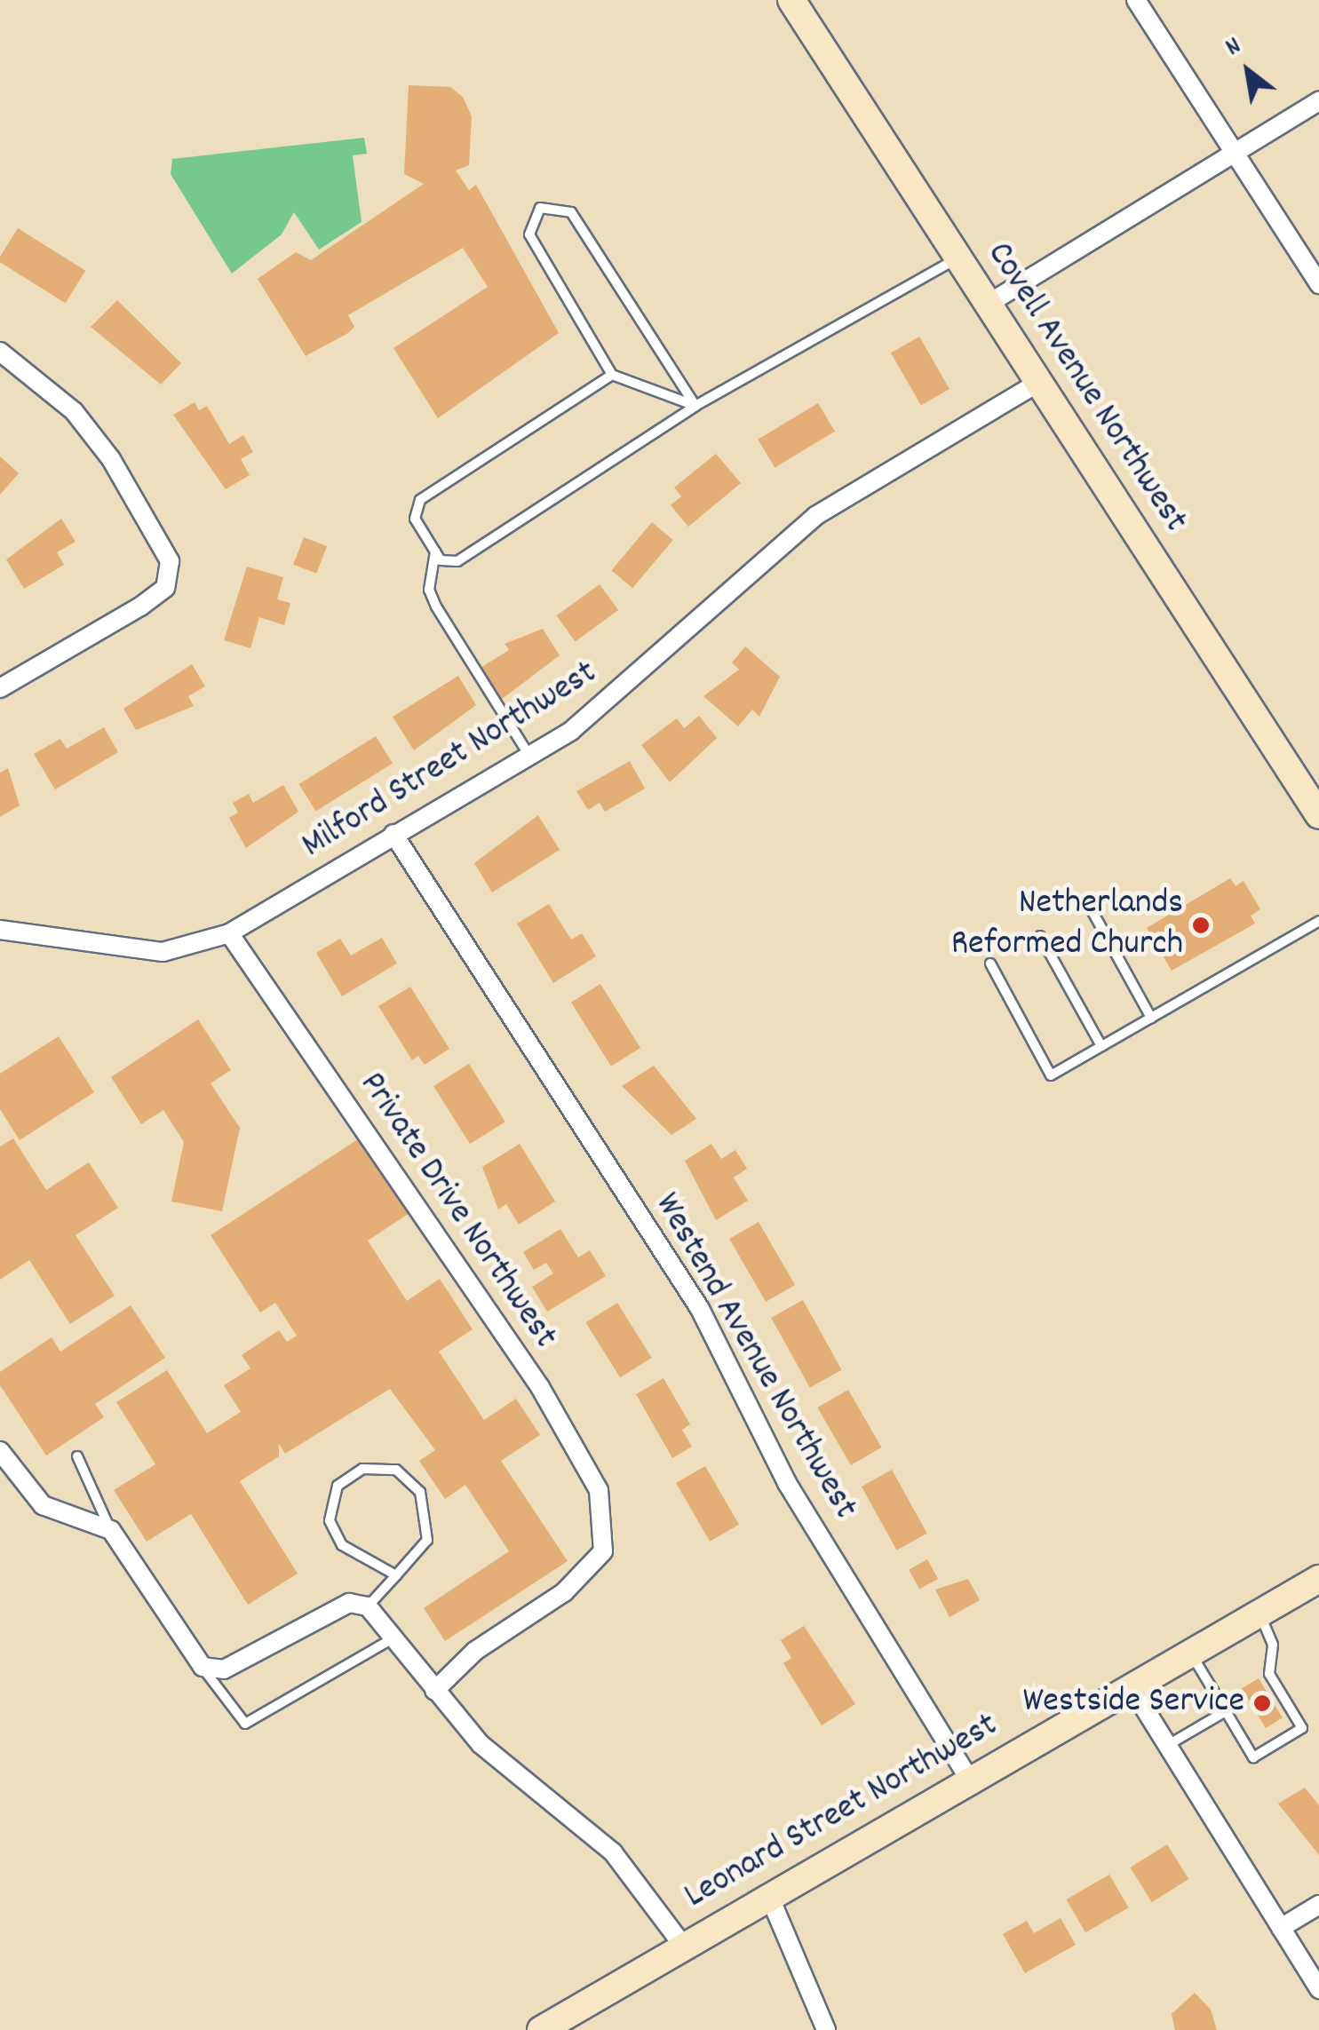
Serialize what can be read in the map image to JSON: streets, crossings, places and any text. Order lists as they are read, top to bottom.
{
  "streets": {
    "street": [
      "Covell Avenue Northwest",
      "Milford Street Northwest",
      "Private Drive Northwest",
      "Westend Avenue Northwest",
      "Leonard Street Northwest"
    ]
  },
  "crossings": [
    ["Covell Avenue Northwest", "Milford Street Northwest"],
    ["Milford Street Northwest", "Private Drive Northwest"],
    ["Milford Street Northwest", "Westend Avenue Northwest"],
    ["Westend Avenue Northwest", "Leonard Street Northwest"]
  ],
  "places": ["Netherlands Reformed Church", "Westside Service"],
  "north": "top left"
}
